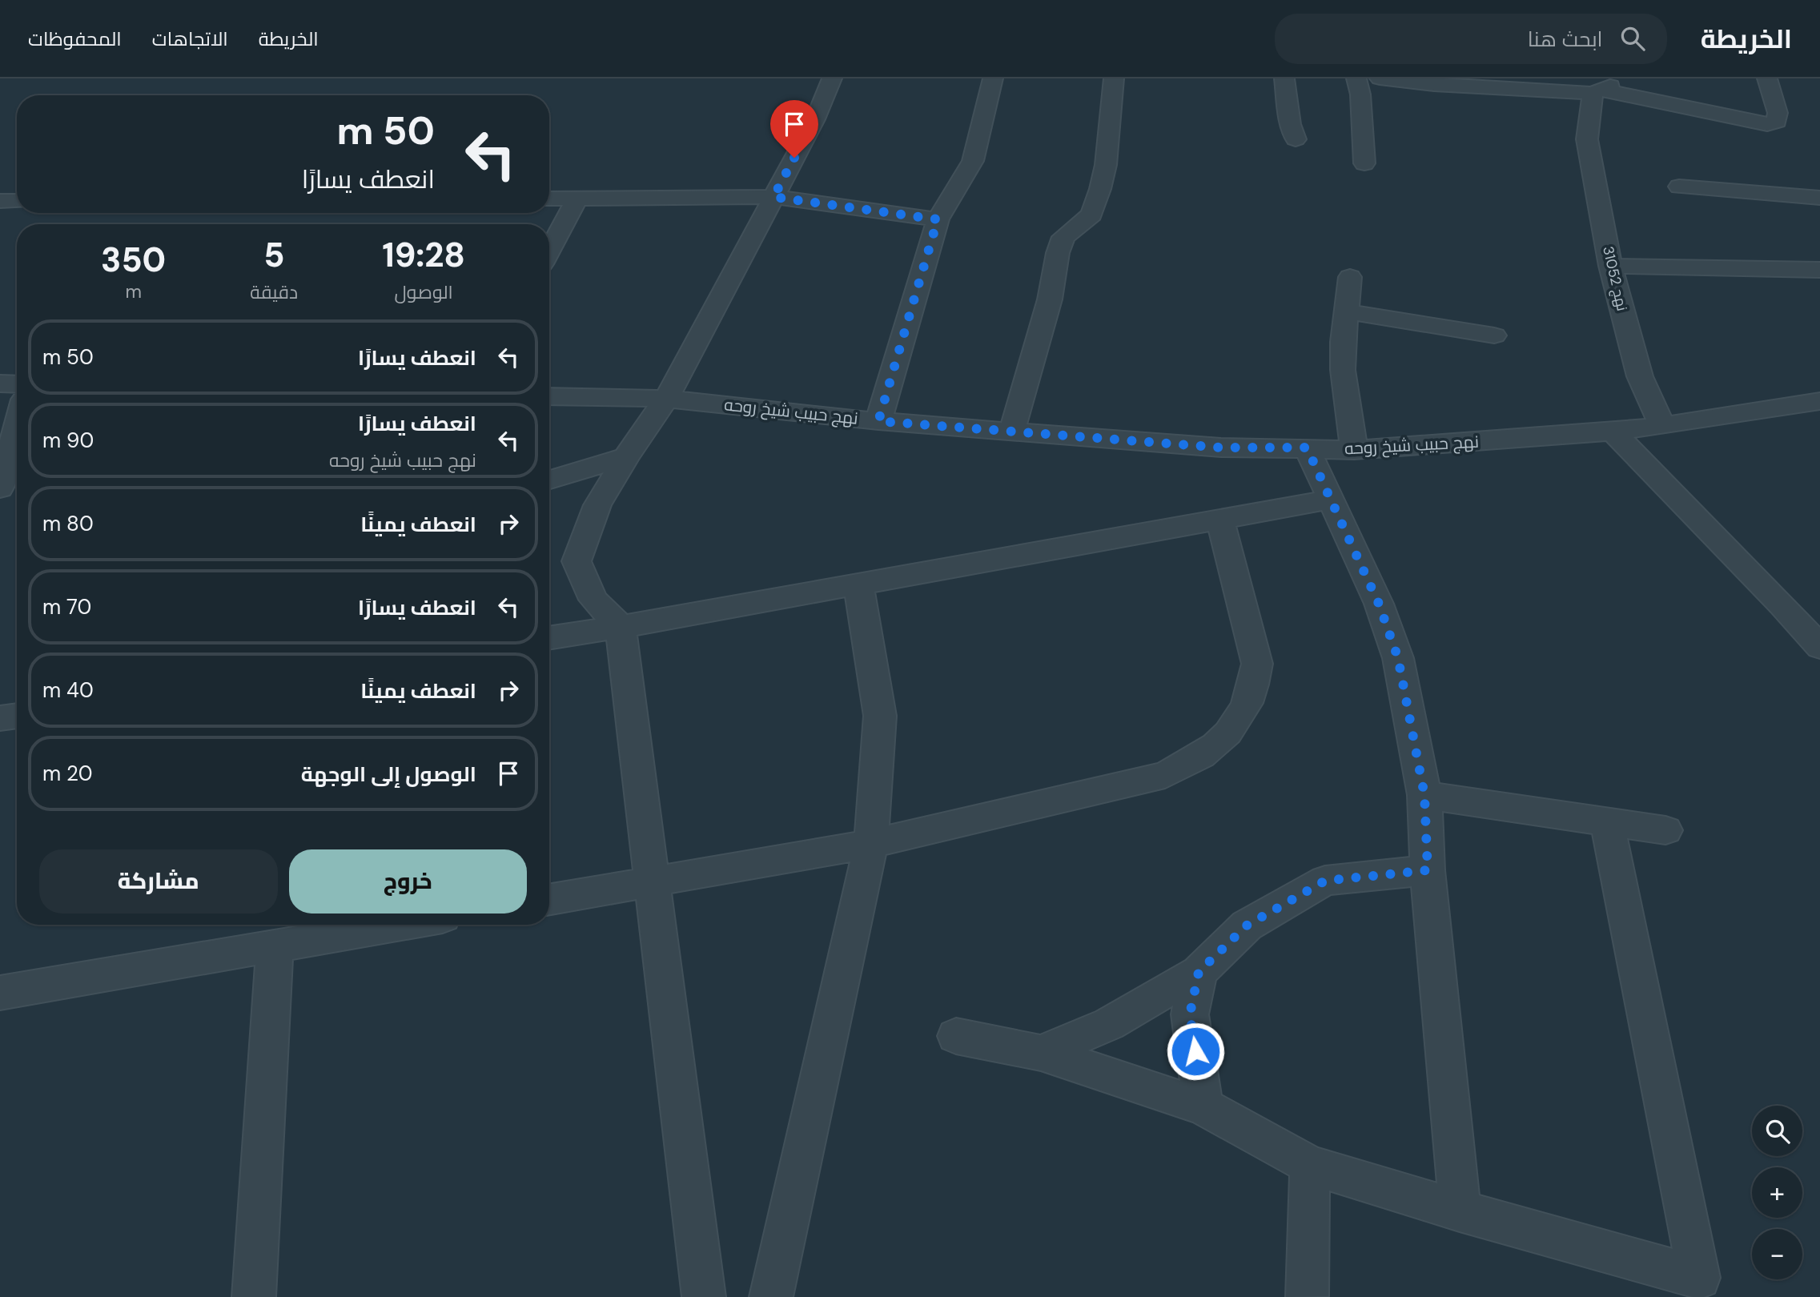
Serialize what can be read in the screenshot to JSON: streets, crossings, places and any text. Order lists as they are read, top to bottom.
{
  "streets": {
    "street": ["نهج 31052", "نهج حبيب شيخ روحه"]
  },
  "crossings": [
    ["نهج 31052", "نهج حبيب شيخ روحه"]
  ],
  "page": {
    "header": "الخريطة",
    "search": "ابحث هنا",
    "nav": ["الخريطة", "الاتجاهات", "المحفوظات"],
    "turn": ["50 m", "انعطف يسارًا"],
    "eta": [
      "19:28",
      "الوصول",
      "5",
      "دقيقة",
      "350",
      "m"
    ],
    "list": [
      {
        "name": "انعطف يسارًا",
        "value": "50 m"
      },
      {
        "name": "انعطف يسارًا",
        "note": "نهج حبيب شيخ روحه",
        "value": "90 m"
      },
      {
        "name": "انعطف يمينًا",
        "value": "80 m"
      },
      {
        "name": "انعطف يسارًا",
        "value": "70 m"
      },
      {
        "name": "انعطف يمينًا",
        "value": "40 m"
      },
      {
        "name": "الوصول إلى الوجهة",
        "value": "20 m"
      }
    ],
    "buttons": ["خروج", "مشاركة"],
    "map_buttons": ["+", "−"]
  }
}
